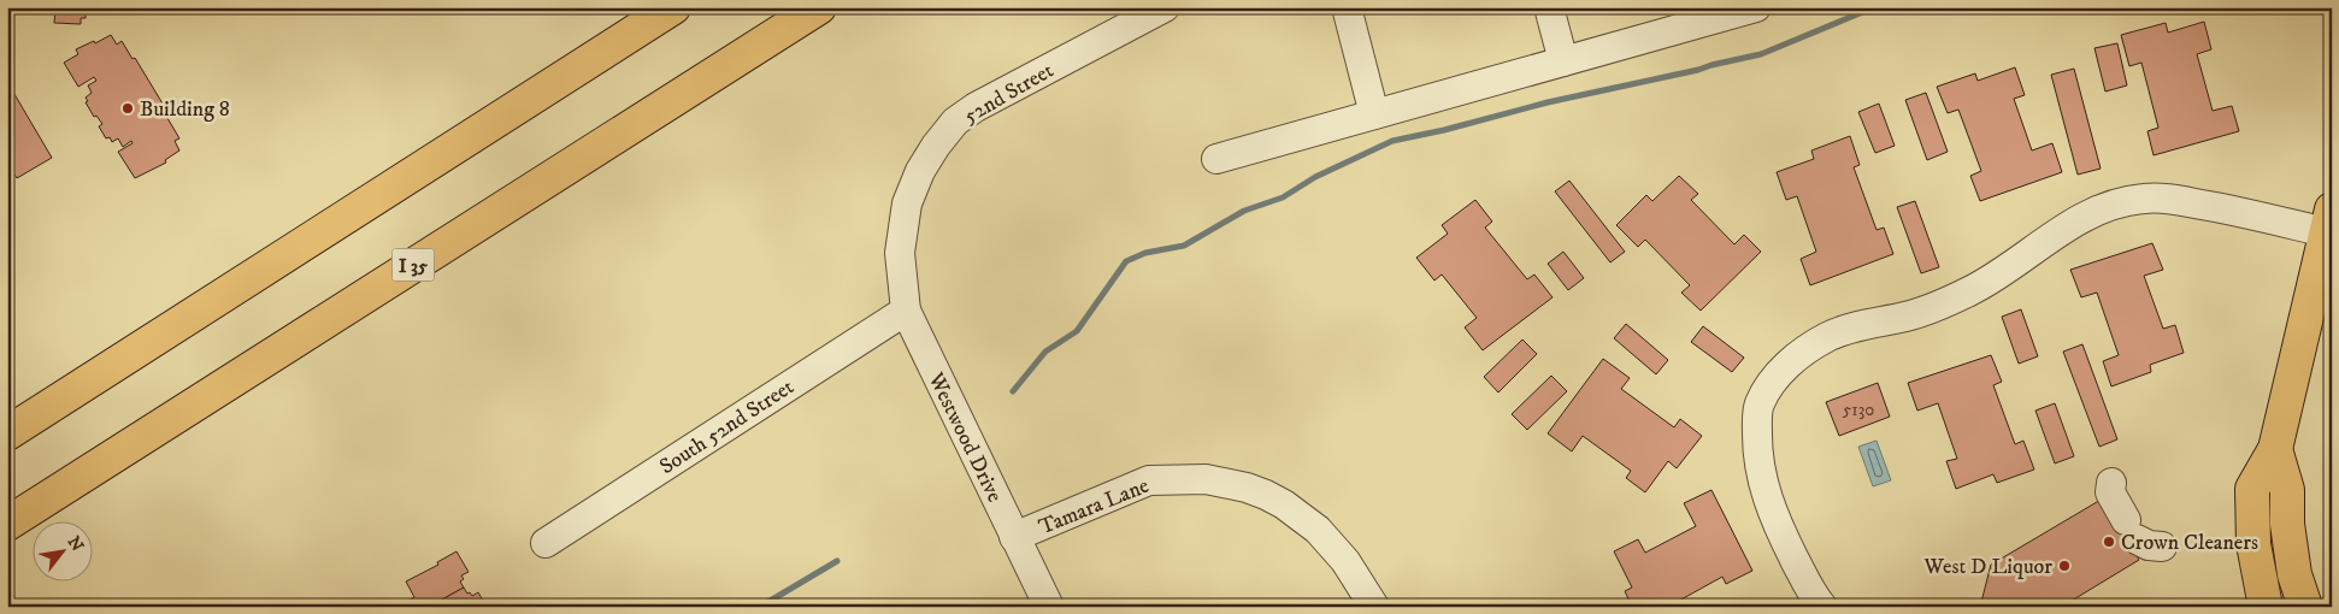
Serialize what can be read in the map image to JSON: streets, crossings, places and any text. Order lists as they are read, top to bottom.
{
  "streets": {
    "main road": ["I 35"],
    "street": [
      "52nd Street",
      "South 52nd Street",
      "Westwood Drive",
      "Tamara Lane"
    ]
  },
  "crossings": [
    ["52nd Street", "Westwood Drive"],
    ["South 52nd Street", "Westwood Drive"],
    ["Westwood Drive", "Tamara Lane"]
  ],
  "places": ["Building 8", "Crown Cleaners", "West D Liquor"],
  "house_numbers": ["5130"],
  "north": "top right"
}
